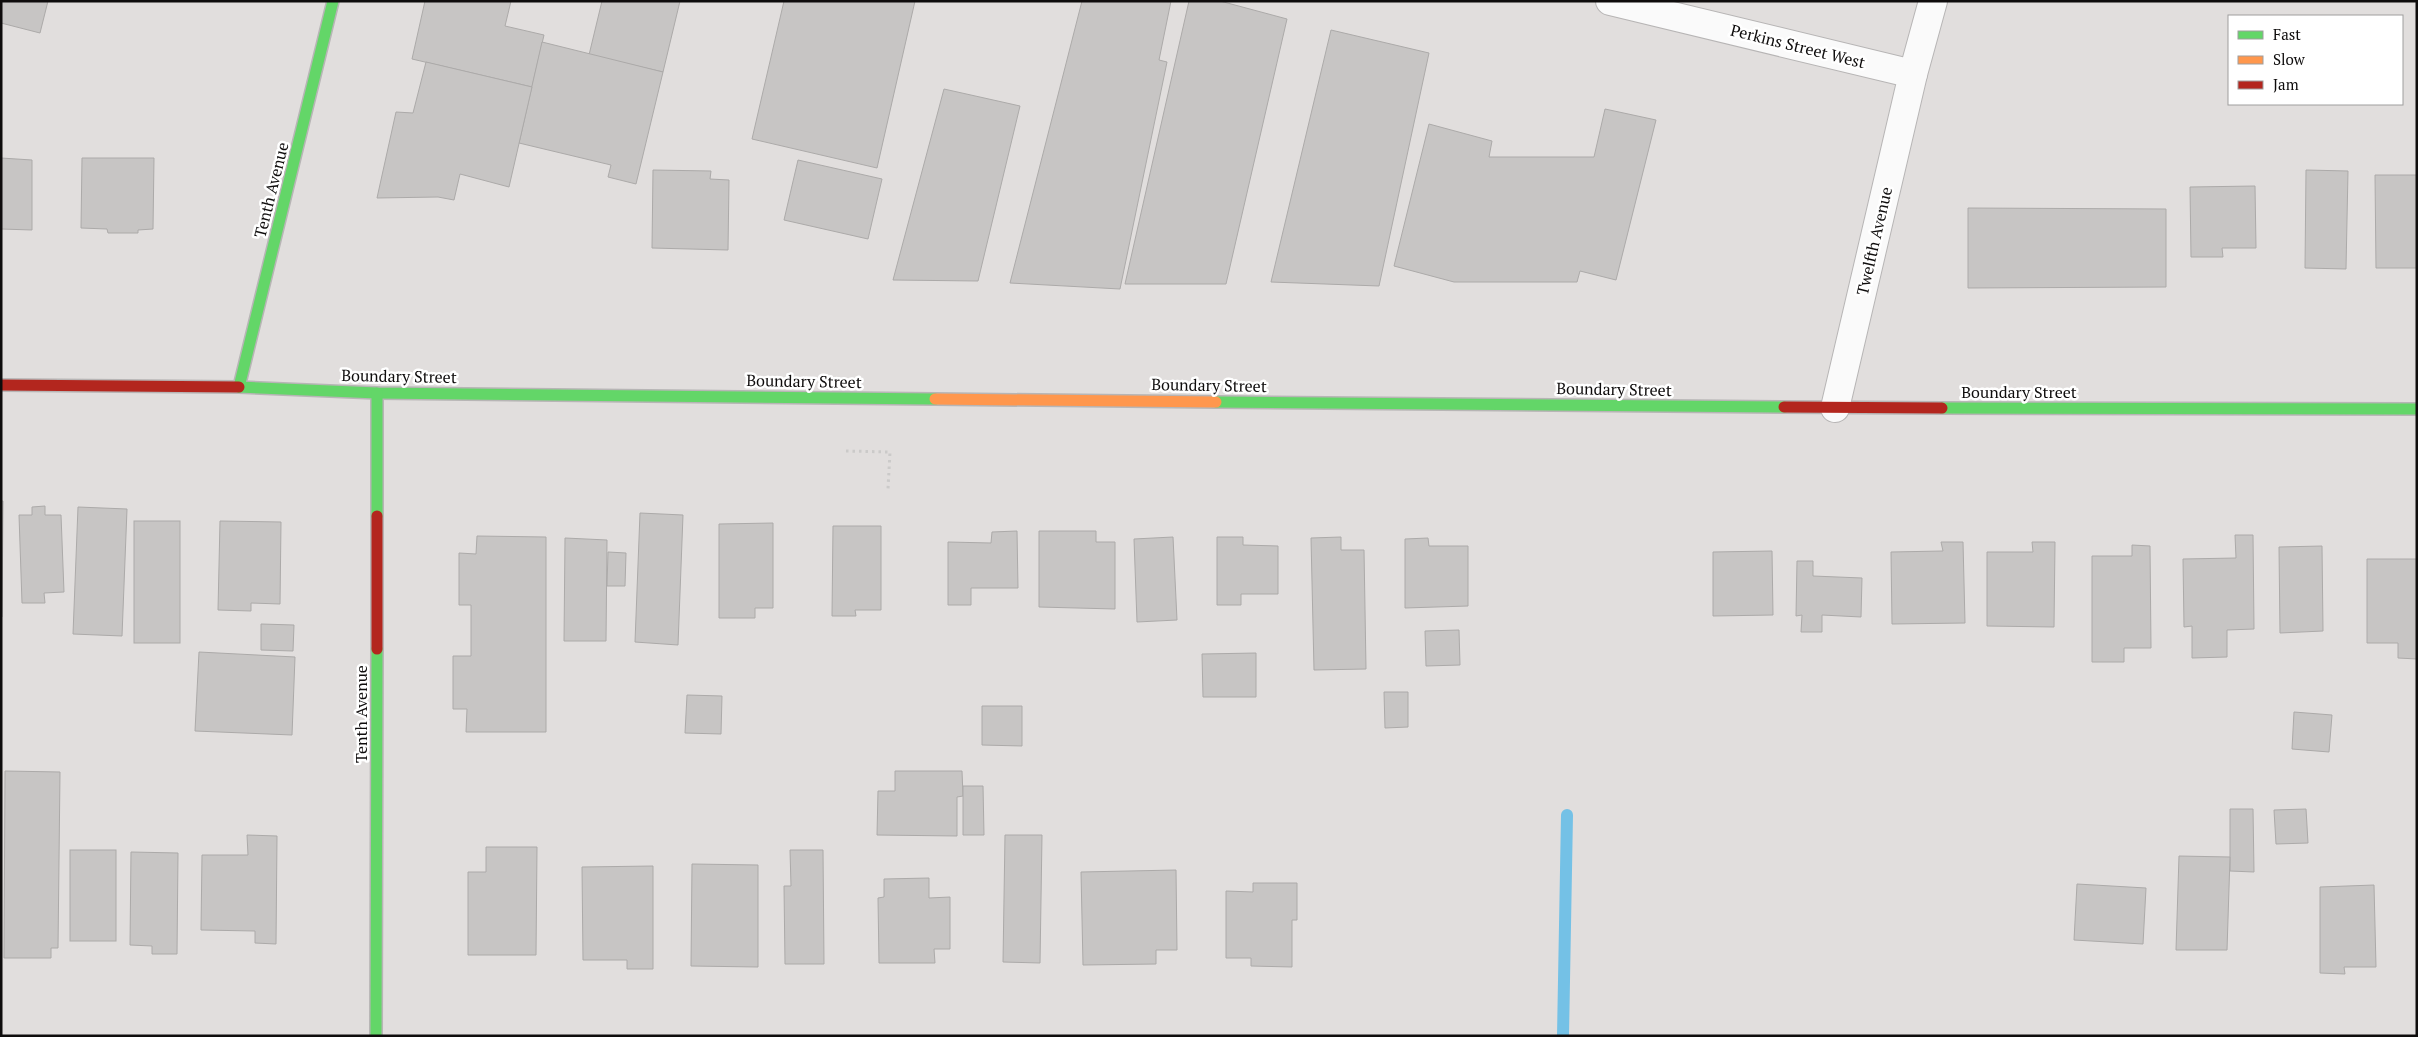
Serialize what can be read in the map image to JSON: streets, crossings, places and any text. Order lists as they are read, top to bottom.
{
  "streets": {
    "main road": ["Tenth Avenue", "Boundary Street"],
    "street": ["Perkins Street West", "Twelfth Avenue"]
  },
  "crossings": [
    ["Perkins Street West", "Twelfth Avenue"],
    ["Tenth Avenue", "Boundary Street"],
    ["Twelfth Avenue", "Boundary Street"]
  ],
  "legend": ["Fast", "Slow", "Jam"]
}
